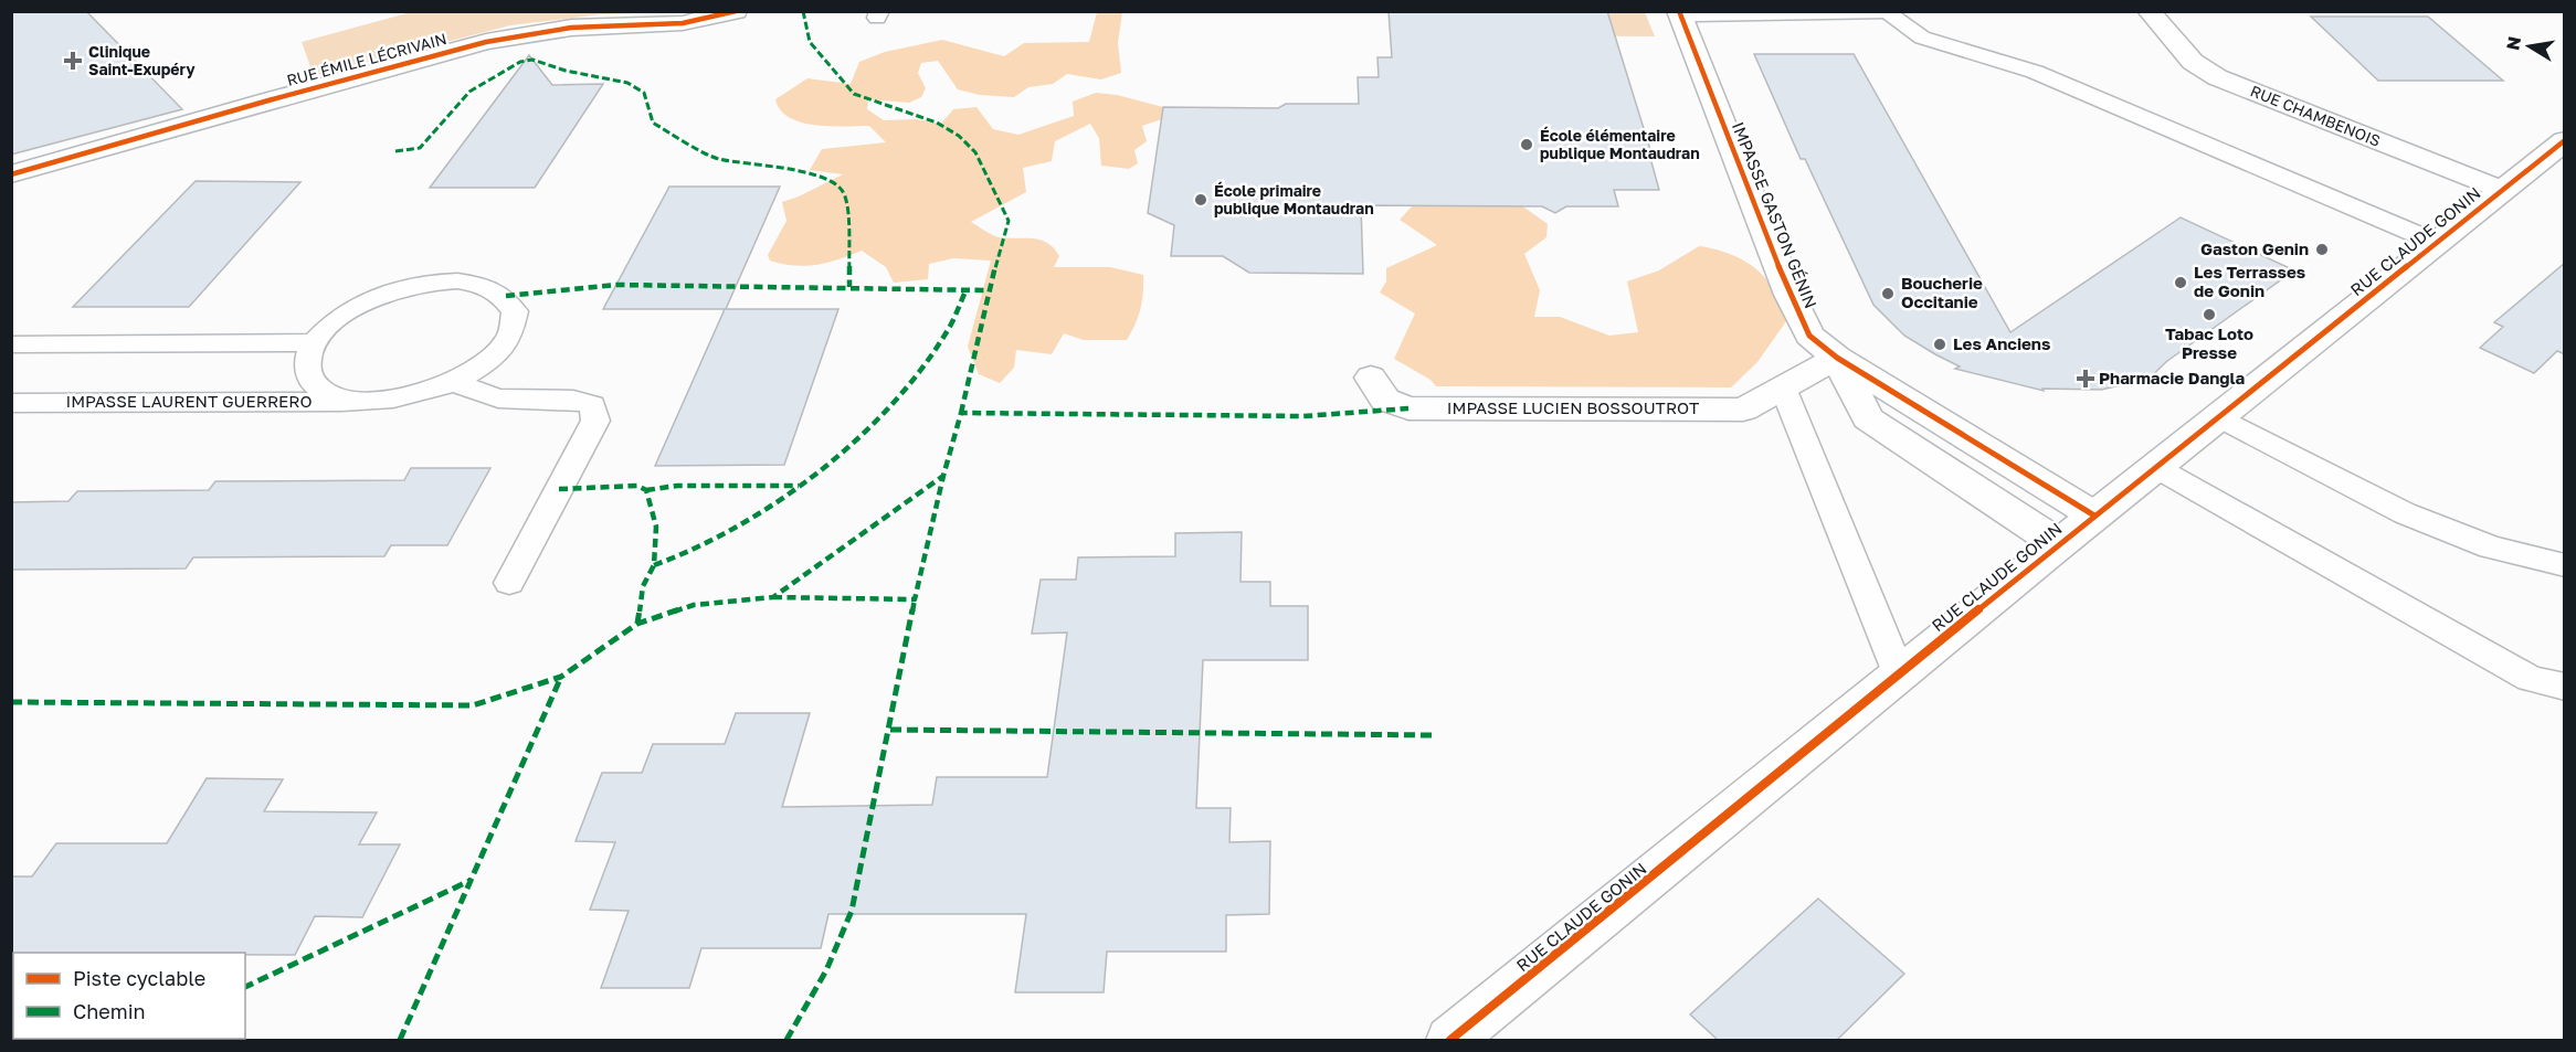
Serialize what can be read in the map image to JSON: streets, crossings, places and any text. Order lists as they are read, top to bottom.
{
  "streets": {
    "street": [
      "RUE ÉMILE LÉCRIVAIN",
      "RUE CHAMBENOIS",
      "IMPASSE GASTON GÉNIN",
      "RUE CLAUDE GONIN",
      "IMPASSE LUCIEN BOSSOUTROT"
    ],
    "lane": ["IMPASSE LAURENT GUERRERO"]
  },
  "crossings": [
    ["RUE CHAMBENOIS", "RUE CLAUDE GONIN"],
    ["IMPASSE GASTON GÉNIN", "RUE CLAUDE GONIN"]
  ],
  "places": {
    "health": ["Clinique Saint-Exupéry", "Pharmacie Dangla"],
    "other": [
      "École élémentaire publique Montaudran",
      "École primaire publique Montaudran",
      "Gaston Genin",
      "Les Terrasses de Gonin",
      "Boucherie Occitanie",
      "Tabac Loto Presse",
      "Les Anciens"
    ]
  },
  "legend": ["Piste cyclable", "Chemin"],
  "north": "left"
}
